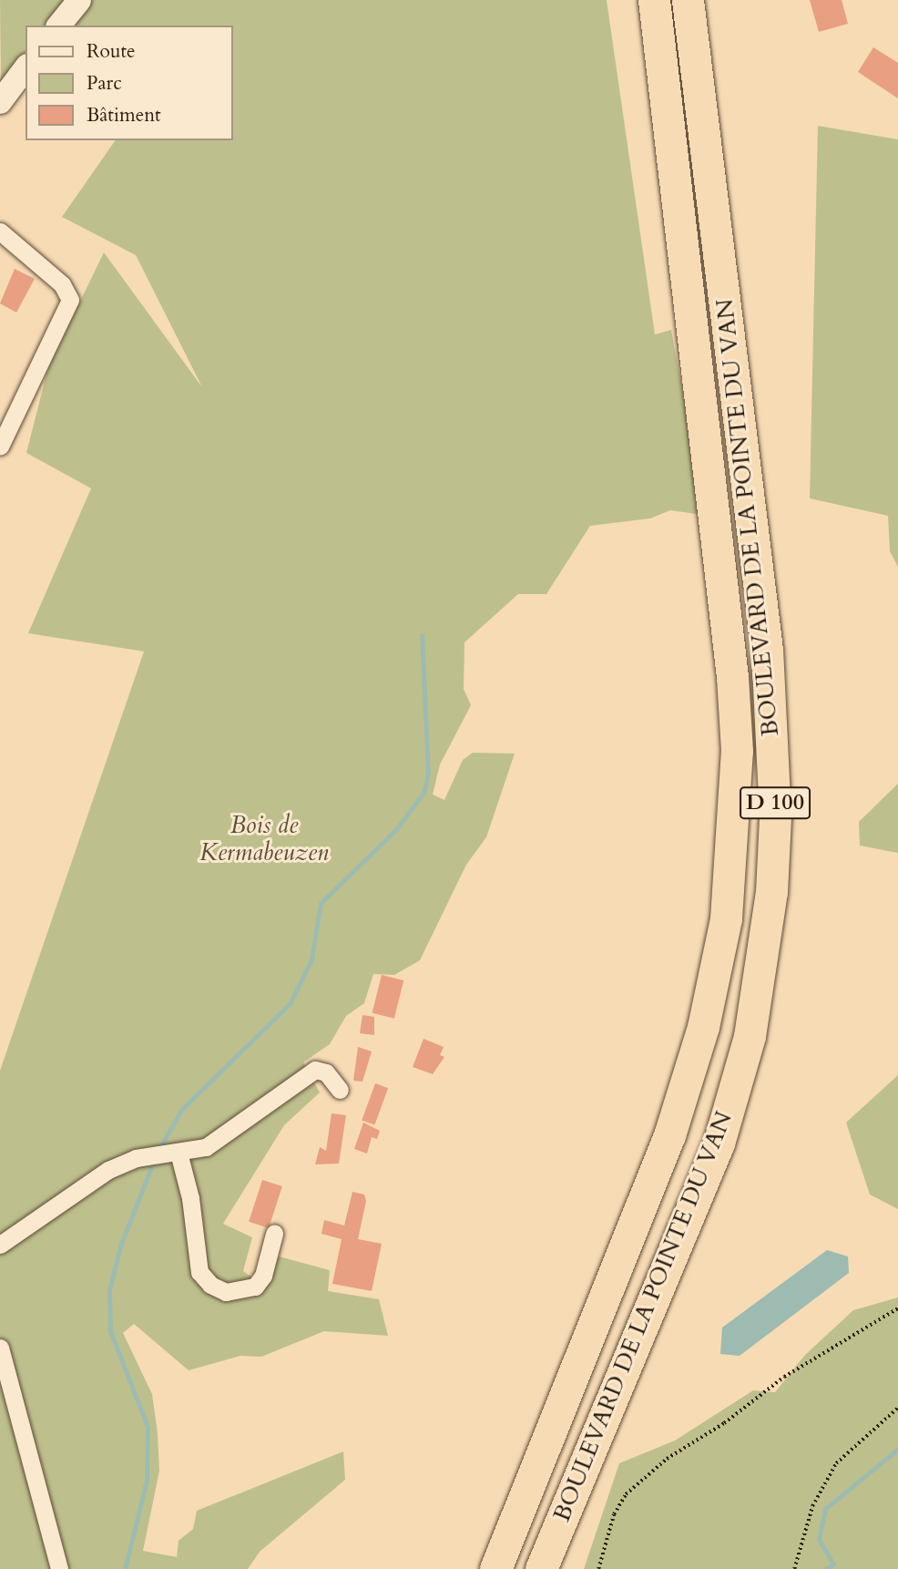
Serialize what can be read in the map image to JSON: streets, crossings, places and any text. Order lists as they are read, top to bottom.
{
  "streets": {
    "highway": ["BOULEVARD DE LA POINTE DU VAN", "D 100"]
  },
  "parks": ["Bois de Kermabeuzen"],
  "legend": ["Route", "Parc", "Bâtiment"]
}
